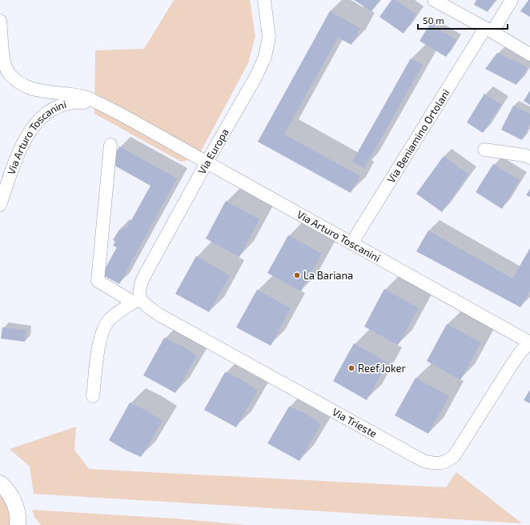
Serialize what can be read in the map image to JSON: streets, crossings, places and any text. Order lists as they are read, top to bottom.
{
  "streets": {
    "street": [
      "Via Beniamino Ortolani",
      "Via Arturo Toscanini",
      "Via Europa",
      "Via Trieste"
    ]
  },
  "crossings": [
    ["Via Beniamino Ortolani", "Via Arturo Toscanini"],
    ["Via Arturo Toscanini", "Via Europa"],
    ["Via Arturo Toscanini", "Via Trieste"],
    ["Via Europa", "Via Trieste"]
  ],
  "places": ["La Bariana", "Reef Joker"],
  "scale_bar": "50 m"
}
